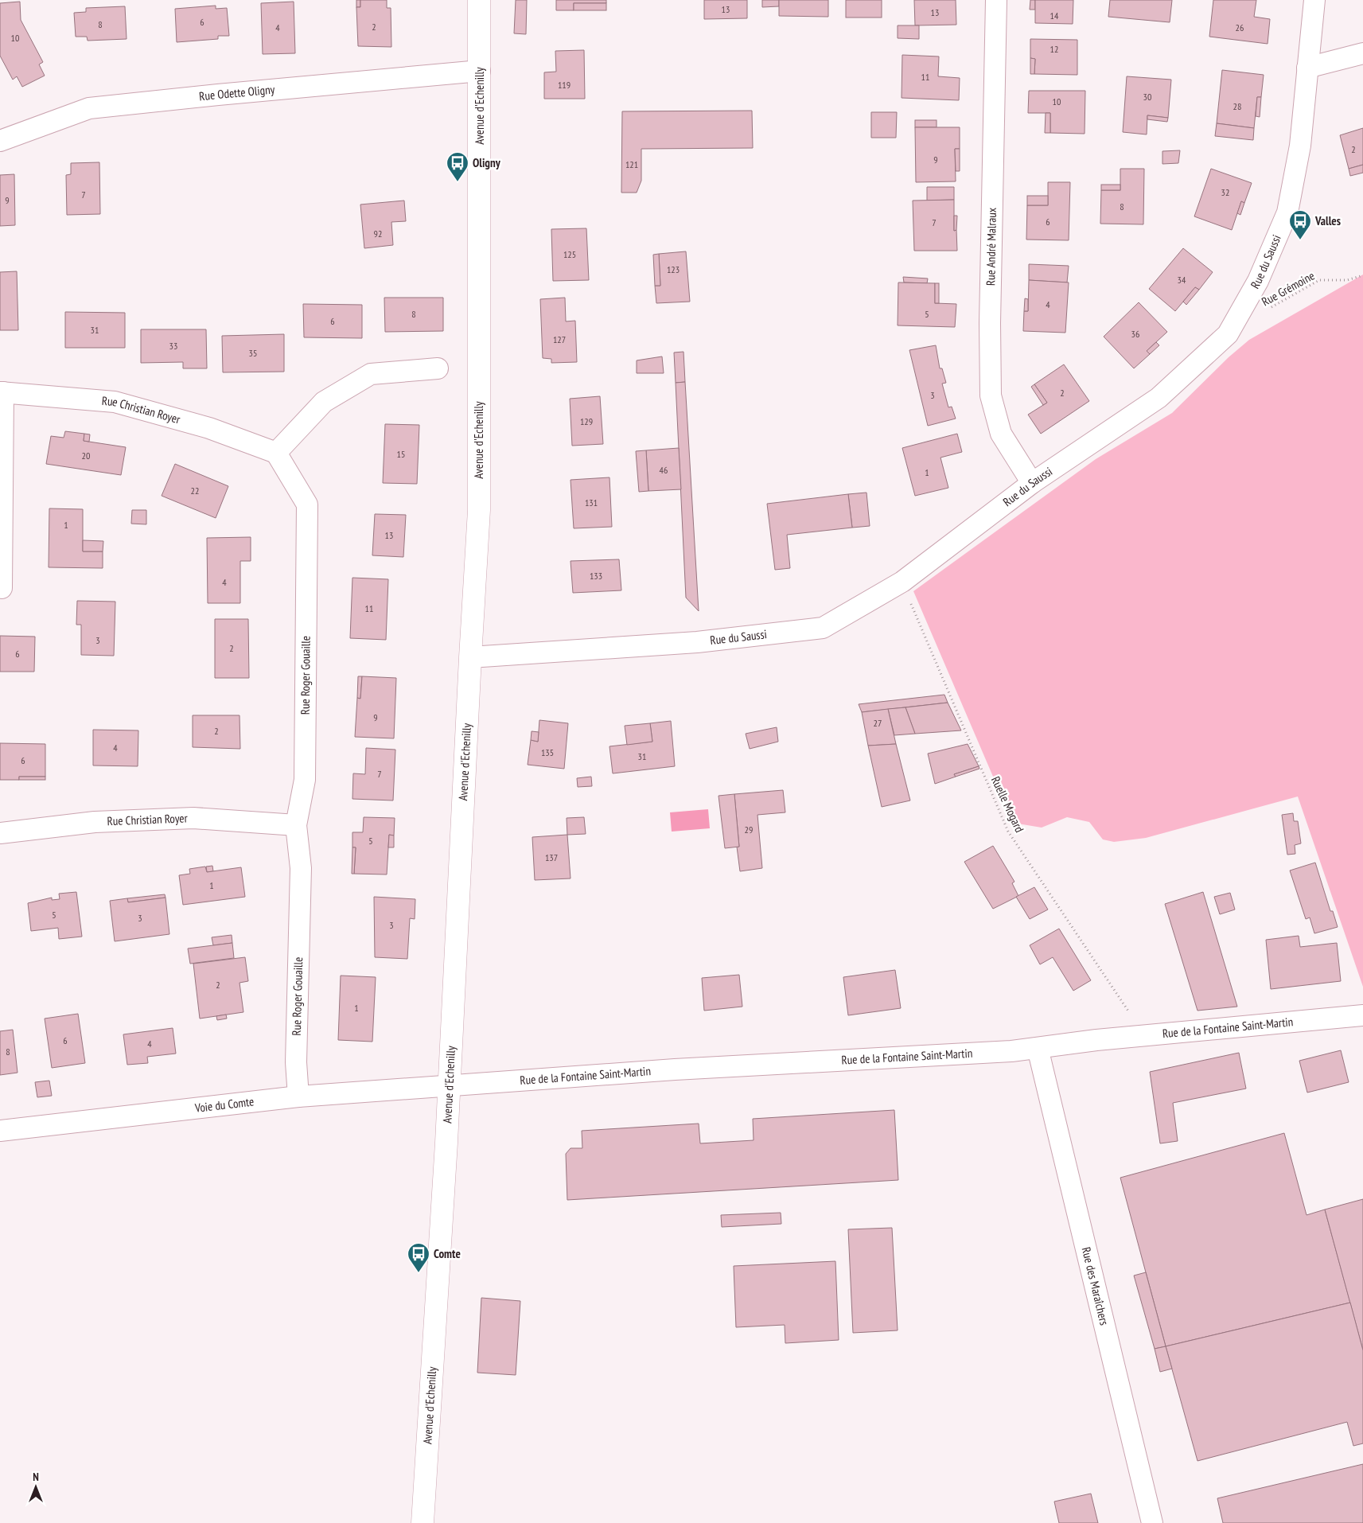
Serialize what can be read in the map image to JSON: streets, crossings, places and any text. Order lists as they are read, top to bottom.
{
  "streets": {
    "street": [
      "Rue Odette Oligny",
      "Avenue d'Echenilly",
      "Rue André Malraux",
      "Rue du Saussi",
      "Rue Christian Royer",
      "Rue Roger Gouaille",
      "Rue de la Fontaine Saint-Martin",
      "Voie du Comte",
      "Rue des Maraîchers"
    ],
    "path": ["Rue Grémoine", "Ruelle Mogard"]
  },
  "crossings": [
    ["Rue Odette Oligny", "Avenue d'Echenilly"],
    ["Avenue d'Echenilly", "Rue du Saussi"],
    ["Avenue d'Echenilly", "Rue de la Fontaine Saint-Martin"],
    ["Avenue d'Echenilly", "Voie du Comte"],
    ["Rue André Malraux", "Rue du Saussi"],
    ["Rue du Saussi", "Ruelle Mogard"],
    ["Rue Christian Royer", "Rue Roger Gouaille"],
    ["Rue Roger Gouaille", "Voie du Comte"],
    ["Ruelle Mogard", "Rue de la Fontaine Saint-Martin"],
    ["Rue de la Fontaine Saint-Martin", "Voie du Comte"],
    ["Rue de la Fontaine Saint-Martin", "Rue des Maraîchers"]
  ],
  "places": {
    "bus stop": ["Oligny", "Valles", "Comte"]
  },
  "house_numbers": [
    "13",
    "13",
    "14",
    "6",
    "8",
    "2",
    "4",
    "26",
    "10",
    "12",
    "11",
    "119",
    "30",
    "10",
    "28",
    "2",
    "9",
    "121",
    "32",
    "7",
    "9",
    "8",
    "6",
    "7",
    "92",
    "125",
    "123",
    "34",
    "4",
    "8",
    "5",
    "6",
    "31",
    "36",
    "127",
    "33",
    "35",
    "2",
    "3",
    "129",
    "15",
    "20",
    "46",
    "1",
    "22",
    "131",
    "1",
    "13",
    "133",
    "4",
    "11",
    "3",
    "2",
    "6",
    "9",
    "27",
    "2",
    "4",
    "135",
    "31",
    "6",
    "7",
    "29",
    "5",
    "137",
    "1",
    "5",
    "3",
    "3",
    "2",
    "1",
    "6",
    "4",
    "8"
  ],
  "north": "top"
}
